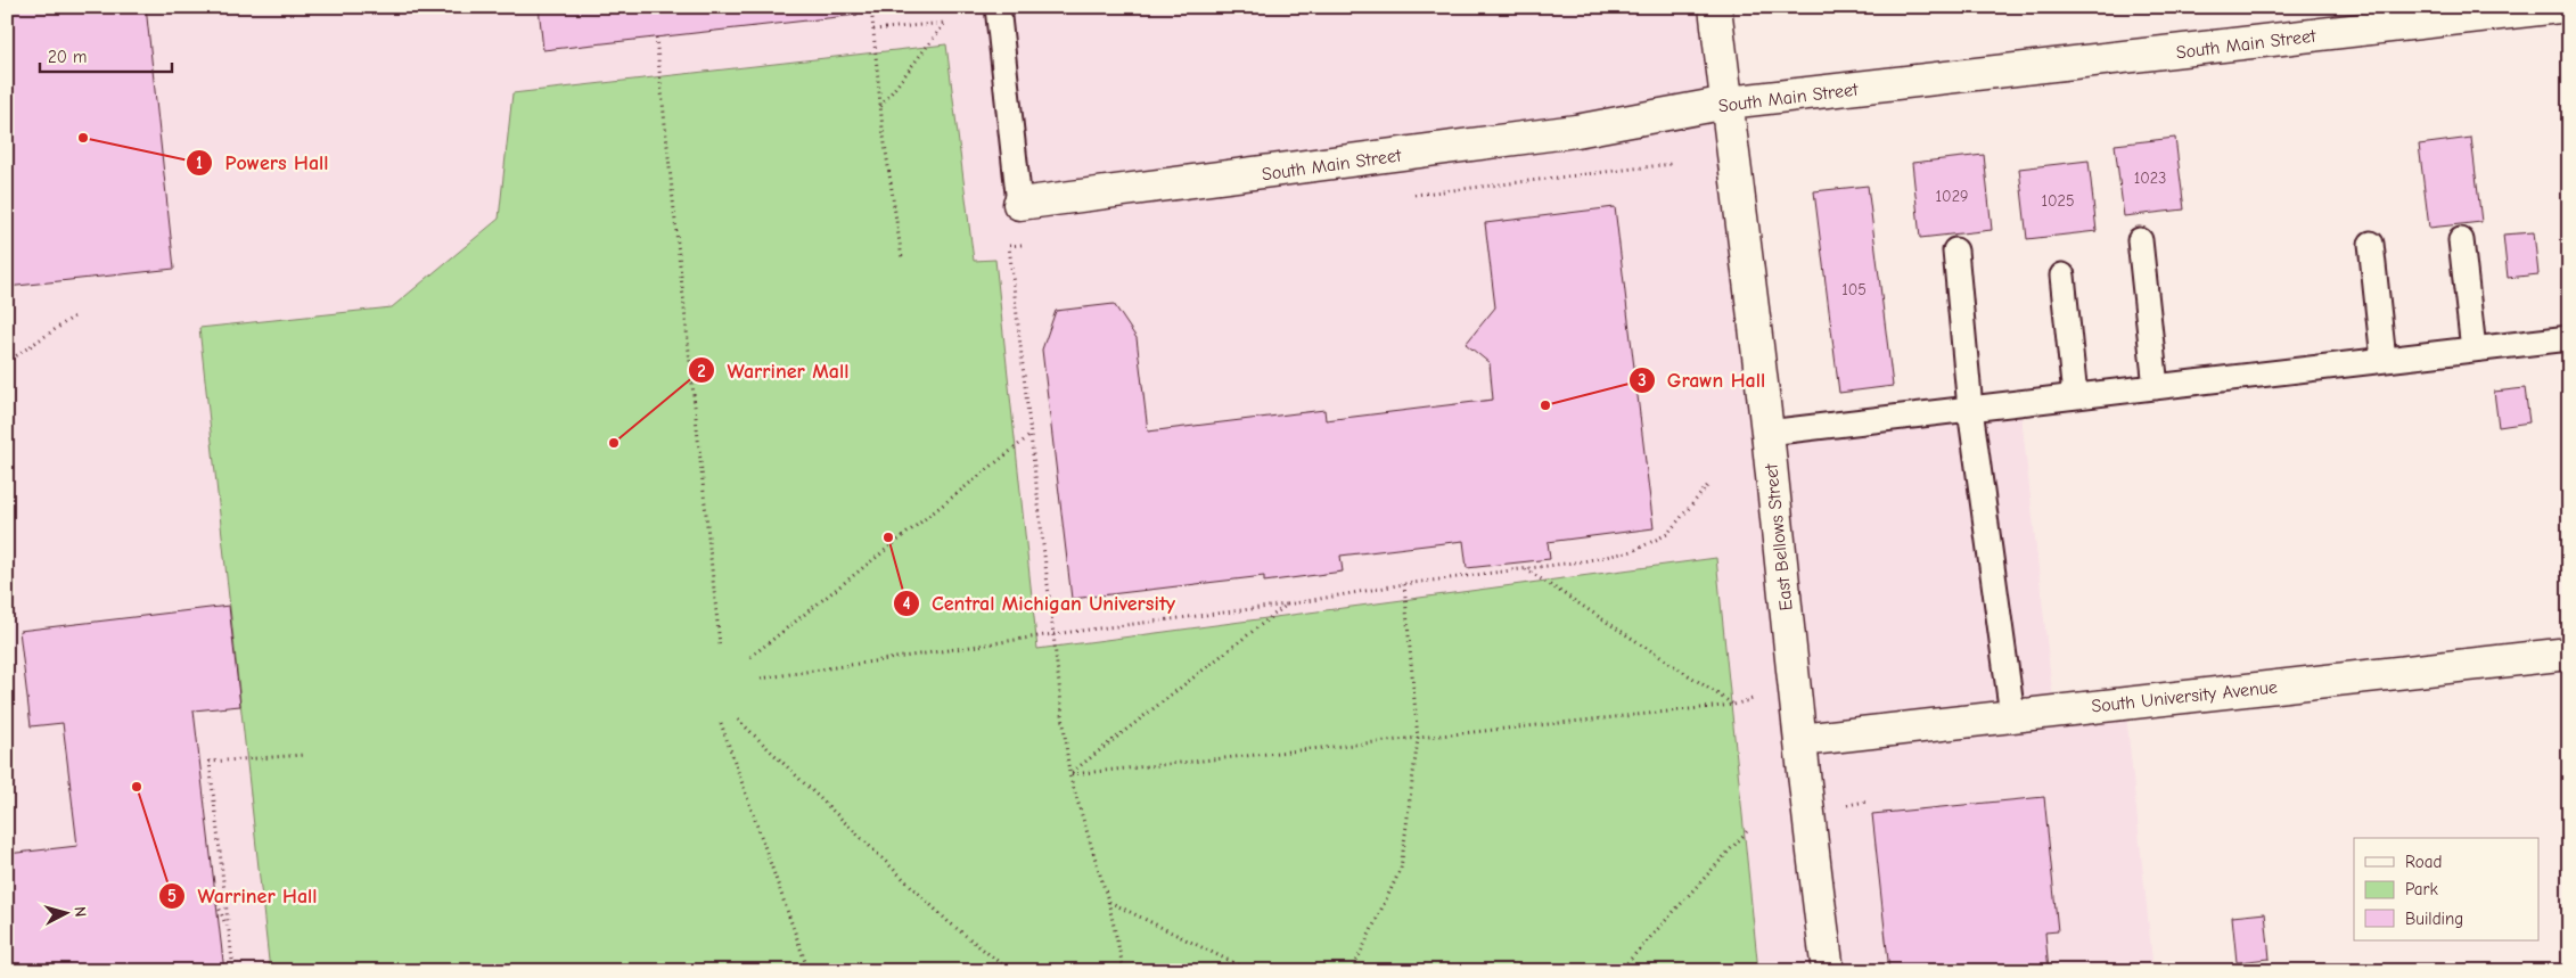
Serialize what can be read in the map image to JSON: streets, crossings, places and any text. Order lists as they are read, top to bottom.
{
  "streets": {
    "street": ["South Main Street", "East Bellows Street", "South University Avenue"]
  },
  "crossings": [
    ["South Main Street", "East Bellows Street"],
    ["East Bellows Street", "South University Avenue"]
  ],
  "places": [
    "Powers Hall",
    "Grawn Hall",
    "Warriner Mall",
    "Central Michigan University",
    "Warriner Hall"
  ],
  "house_numbers": [
    "1023",
    "1029",
    "1025",
    "105"
  ],
  "legend": ["Road", "Park", "Building"],
  "scale_bar": "20 m",
  "north": "right"
}
